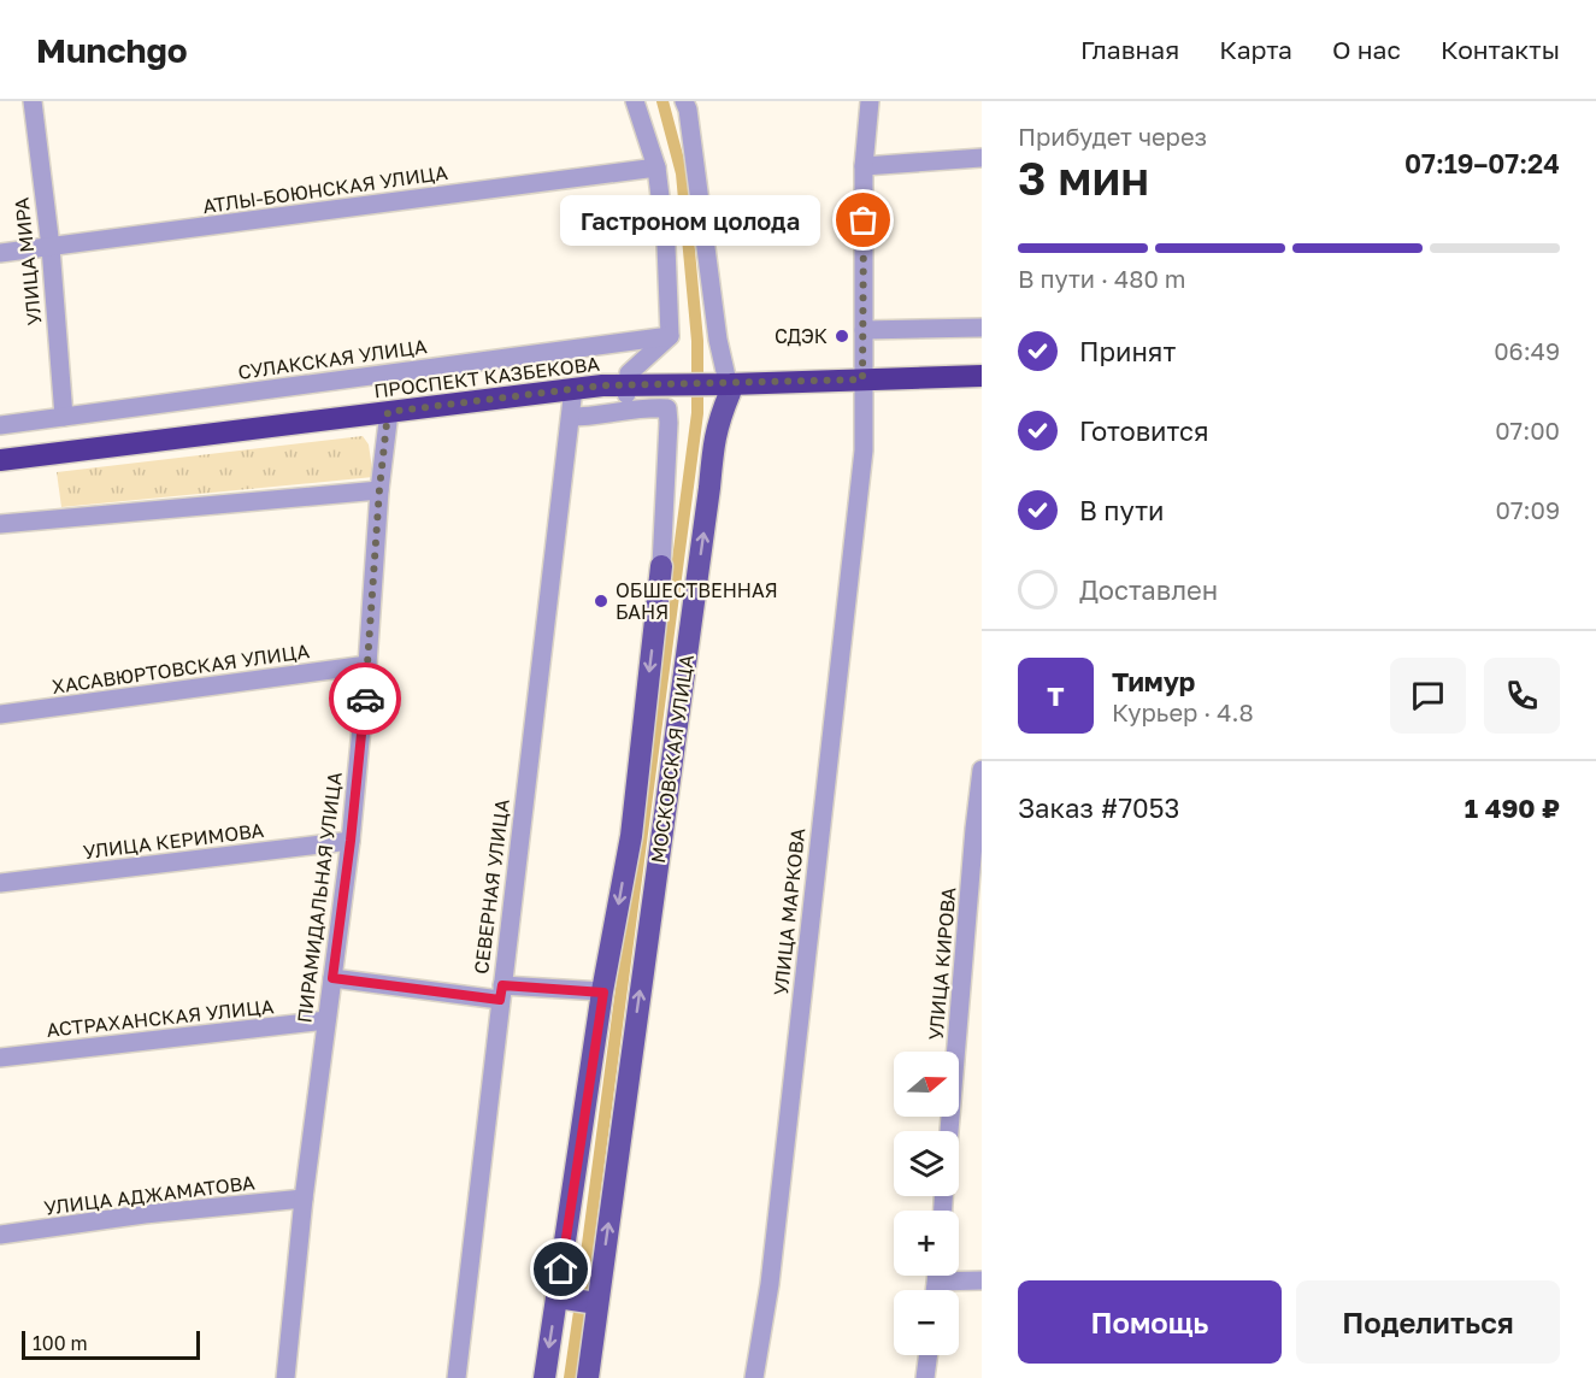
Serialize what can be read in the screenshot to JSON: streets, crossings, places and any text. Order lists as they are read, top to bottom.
{
  "streets": {
    "highway": ["ПРОСПЕКТ КАЗБЕКОВА"],
    "main road": ["МОСКОВСКАЯ УЛИЦА"],
    "street": [
      "АТЛЫ-БОЮНСКАЯ УЛИЦА",
      "УЛИЦА МИРА",
      "СУЛАКСКАЯ УЛИЦА",
      "ХАСАВЮРТОВСКАЯ УЛИЦА",
      "УЛИЦА КЕРИМОВА",
      "СЕВЕРНАЯ УЛИЦА",
      "ПИРАМИДАЛЬНАЯ УЛИЦА",
      "УЛИЦА МАРКОВА",
      "УЛИЦА КИРОВА",
      "АСТРАХАНСКАЯ УЛИЦА",
      "УЛИЦА АДЖАМАТОВА"
    ]
  },
  "crossings": [
    ["АТЛЫ-БОЮНСКАЯ УЛИЦА", "УЛИЦА МИРА"],
    ["УЛИЦА МИРА", "СУЛАКСКАЯ УЛИЦА"],
    ["ПРОСПЕКТ КАЗБЕКОВА", "МОСКОВСКАЯ УЛИЦА"],
    ["ПРОСПЕКТ КАЗБЕКОВА", "СЕВЕРНАЯ УЛИЦА"],
    ["ПРОСПЕКТ КАЗБЕКОВА", "ПИРАМИДАЛЬНАЯ УЛИЦА"],
    ["ПРОСПЕКТ КАЗБЕКОВА", "УЛИЦА МАРКОВА"],
    ["ХАСАВЮРТОВСКАЯ УЛИЦА", "ПИРАМИДАЛЬНАЯ УЛИЦА"],
    ["МОСКОВСКАЯ УЛИЦА", "СЕВЕРНАЯ УЛИЦА"],
    ["УЛИЦА КЕРИМОВА", "ПИРАМИДАЛЬНАЯ УЛИЦА"],
    ["ПИРАМИДАЛЬНАЯ УЛИЦА", "АСТРАХАНСКАЯ УЛИЦА"],
    ["ПИРАМИДАЛЬНАЯ УЛИЦА", "УЛИЦА АДЖАМАТОВА"]
  ],
  "places": ["Гастроном цолода", "СДЭК", "ОБШЕСТВЕННАЯ БАНЯ"],
  "scale_bar": "100 m",
  "north": "right",
  "page": {
    "header": "Munchgo",
    "nav": [
      "Главная",
      "Карта",
      "О нас",
      "Контакты"
    ],
    "heading": ["3 мин", "Прибудет через", "07:19–07:24"],
    "panel": [
      "Тимур",
      "Курьер · 4.8",
      "Заказ #7053",
      "1 490 ₽"
    ],
    "bubble": "Гастроном цолода",
    "bar": "В пути · 480 m",
    "list": [
      ["Принят", "06:49"],
      ["Готовится", "07:00"],
      ["В пути", "07:09"],
      "Доставлен"
    ],
    "round": "Т",
    "map_buttons": ["+", "−"],
    "buttons": ["Помощь", "Поделиться"],
    "scale": "100 m"
  }
}
